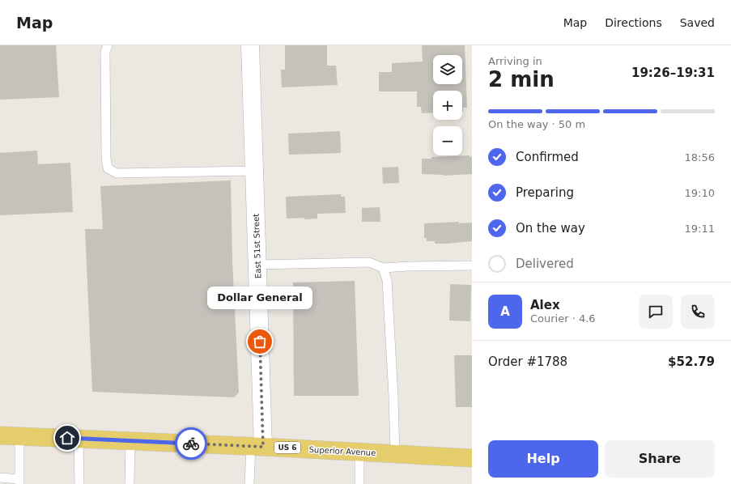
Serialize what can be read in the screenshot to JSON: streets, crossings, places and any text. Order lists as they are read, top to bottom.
{
  "streets": {
    "main road": ["US 6", "Superior Avenue"],
    "street": ["East 51st Street"]
  },
  "crossings": [
    ["East 51st Street", "Superior Avenue"]
  ],
  "places": ["Dollar General"],
  "page": {
    "header": "Map",
    "nav": ["Map", "Directions", "Saved"],
    "heading": ["2 min", "Arriving in", "19:26–19:31"],
    "panel": [
      "Alex",
      "Courier · 4.6",
      "Order #1788",
      "$52.79"
    ],
    "map_buttons": ["+", "−"],
    "bar": "On the way · 50 m",
    "list": [
      ["Confirmed", "18:56"],
      ["Preparing", "19:10"],
      ["On the way", "19:11"],
      "Delivered"
    ],
    "bubble": "Dollar General",
    "round": "A",
    "buttons": ["Help", "Share"]
  }
}
